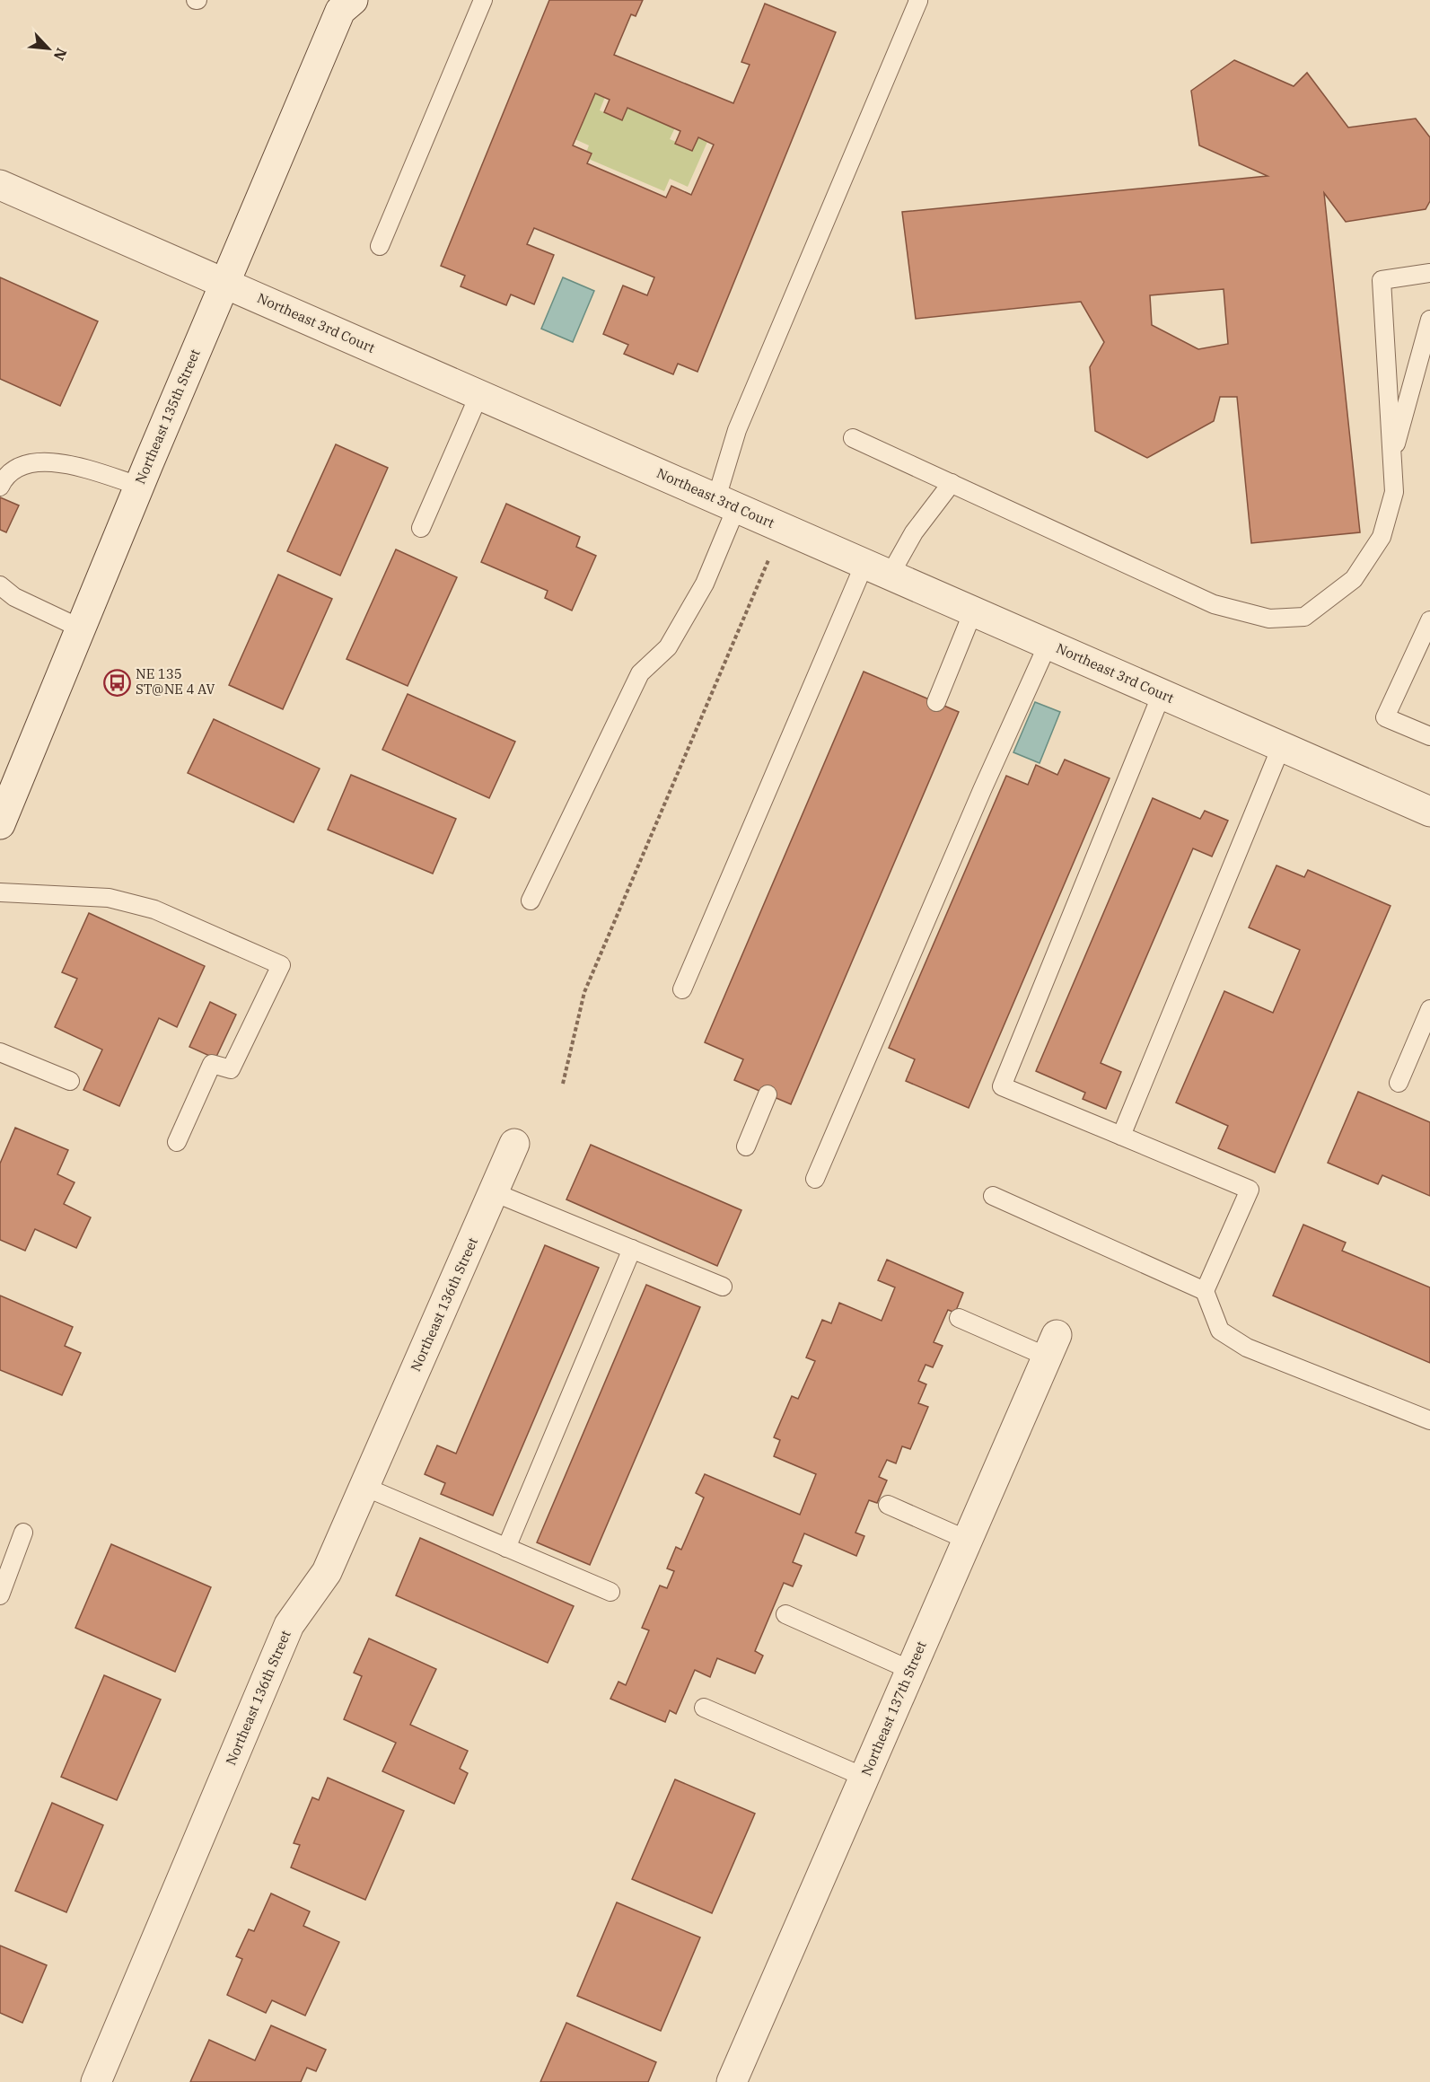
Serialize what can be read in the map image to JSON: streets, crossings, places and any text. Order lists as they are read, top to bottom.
{
  "streets": {
    "street": [
      "Northeast 3rd Court",
      "Northeast 135th Street",
      "Northeast 136th Street",
      "Northeast 137th Street"
    ]
  },
  "crossings": [
    ["Northeast 3rd Court", "Northeast 135th Street"]
  ],
  "places": {
    "bus stop": ["NE 135 ST@NE 4 AV"]
  },
  "north": "bottom right"
}
